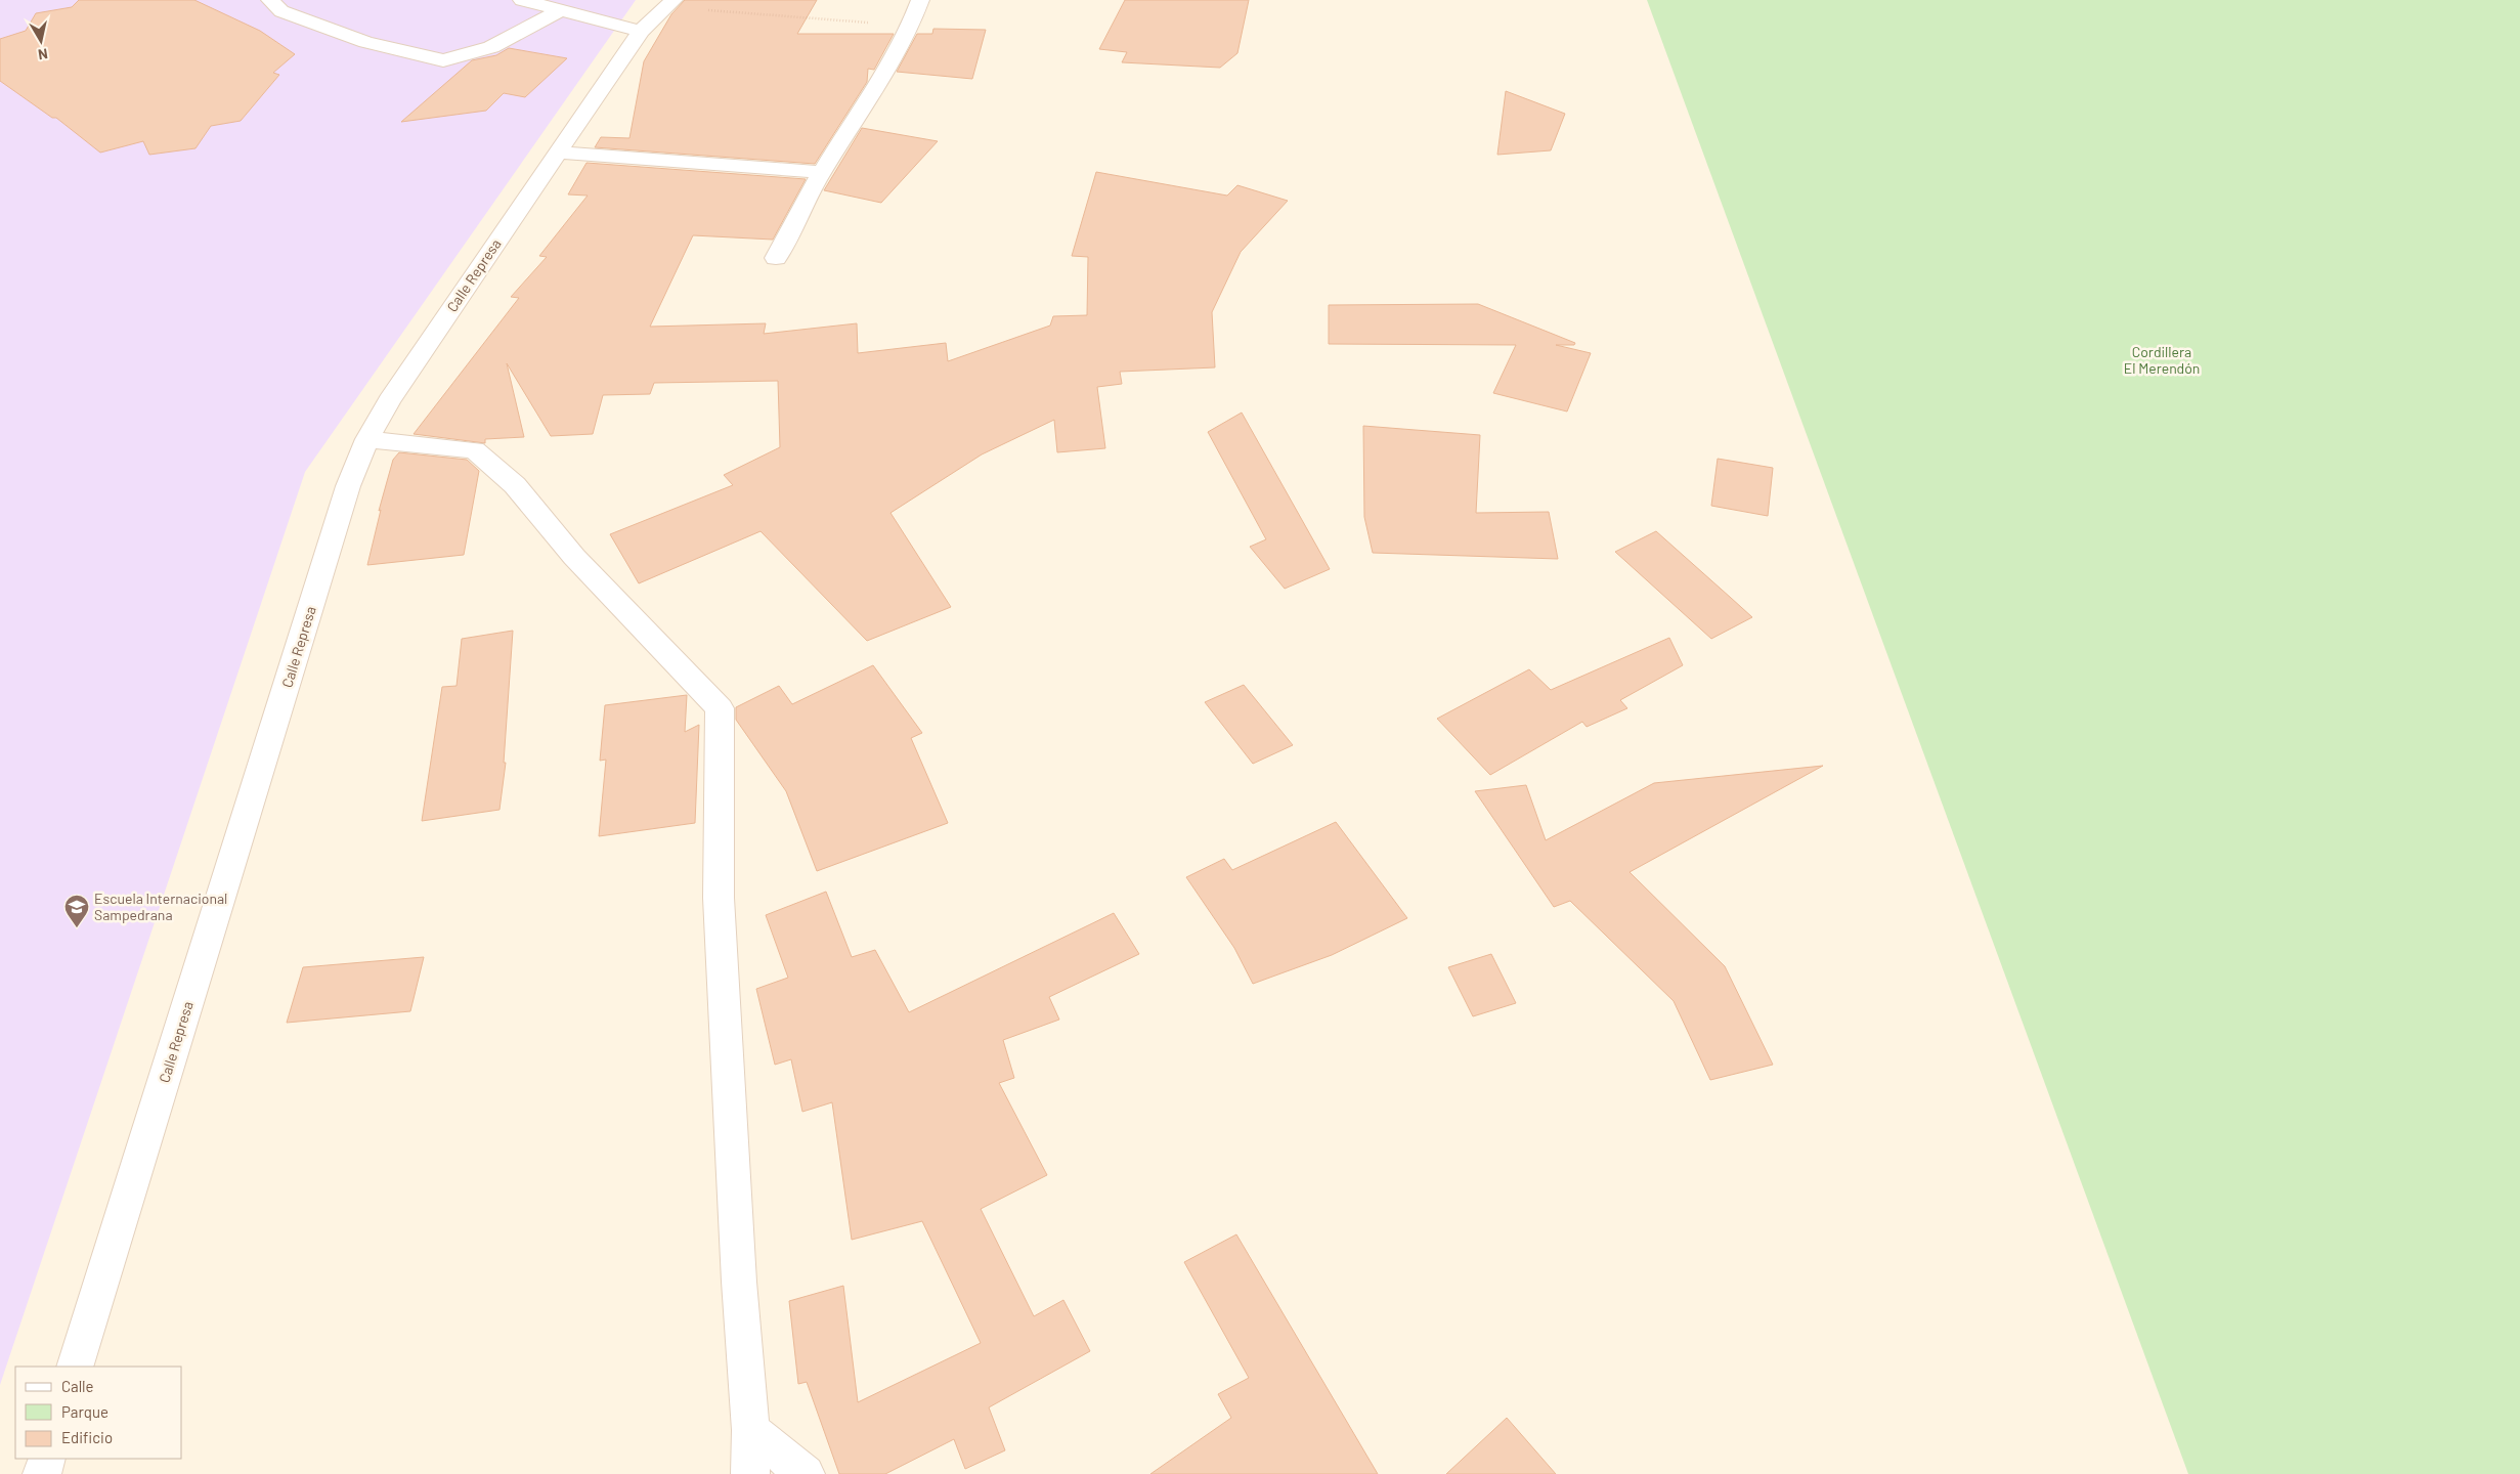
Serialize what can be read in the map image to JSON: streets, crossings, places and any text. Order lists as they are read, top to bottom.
{
  "streets": {
    "street": ["Calle Represa"]
  },
  "parks": ["Cordillera El Merendón"],
  "places": {
    "school or university": ["Escuela Internacional Sampedrana"]
  },
  "legend": ["Calle", "Parque", "Edificio"],
  "north": "bottom"
}
